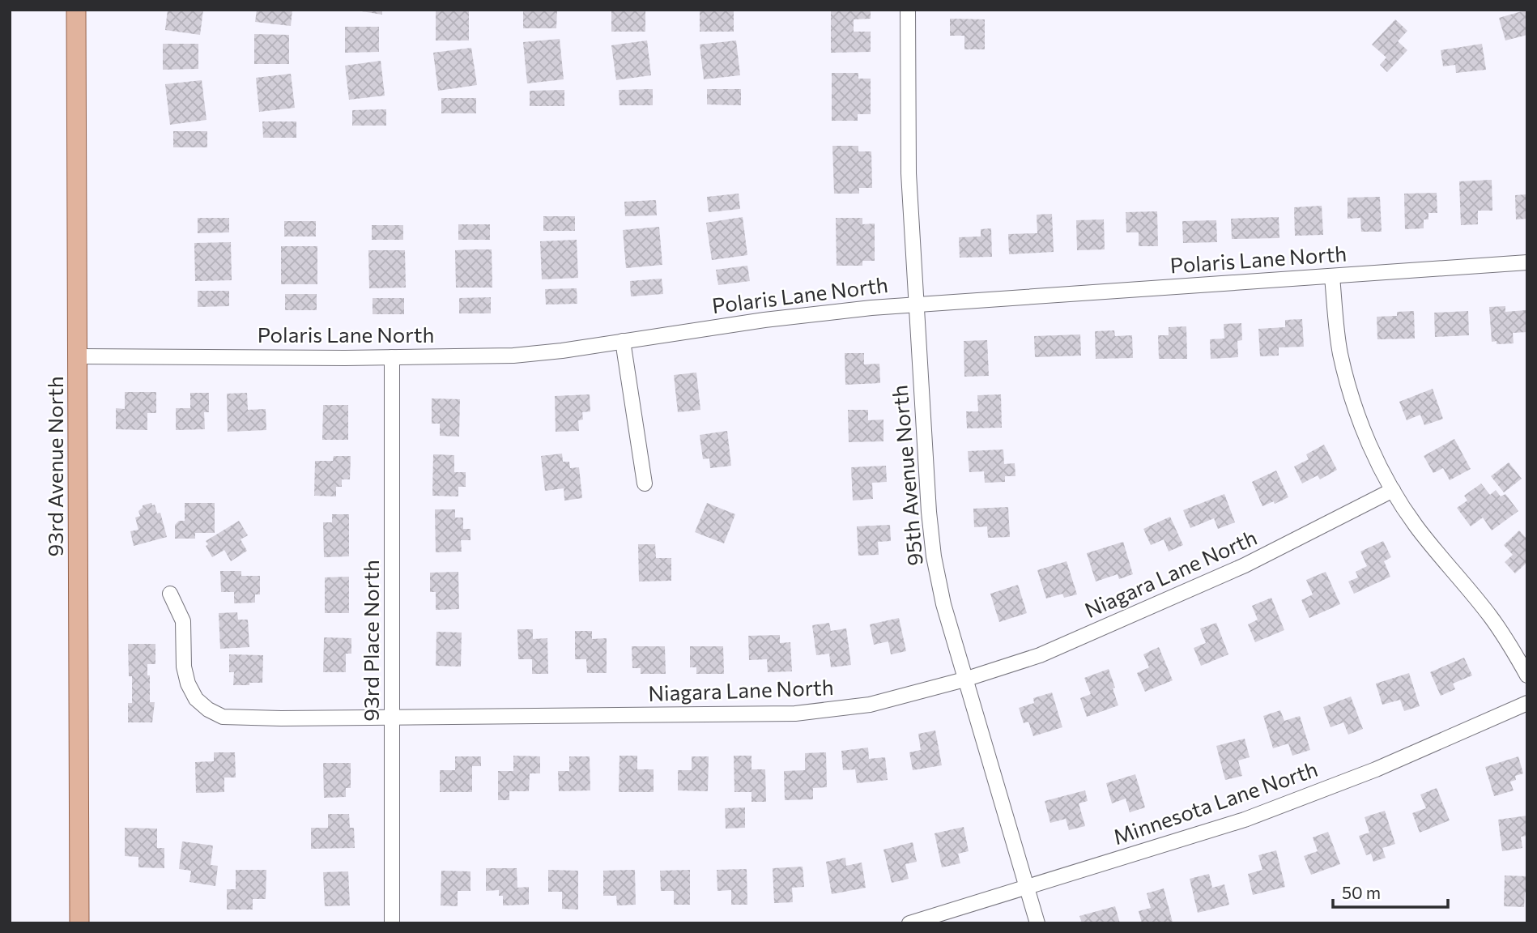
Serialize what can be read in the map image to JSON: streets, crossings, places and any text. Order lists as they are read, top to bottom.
{
  "streets": {
    "main road": ["93rd Avenue North"],
    "street": [
      "Polaris Lane North",
      "95th Avenue North",
      "Niagara Lane North",
      "93rd Place North",
      "Minnesota Lane North"
    ]
  },
  "crossings": [
    ["Polaris Lane North", "93rd Avenue North"],
    ["Polaris Lane North", "95th Avenue North"],
    ["Polaris Lane North", "93rd Place North"],
    ["95th Avenue North", "Niagara Lane North"],
    ["95th Avenue North", "Minnesota Lane North"],
    ["Niagara Lane North", "93rd Place North"]
  ],
  "scale_bar": "50 m"
}
